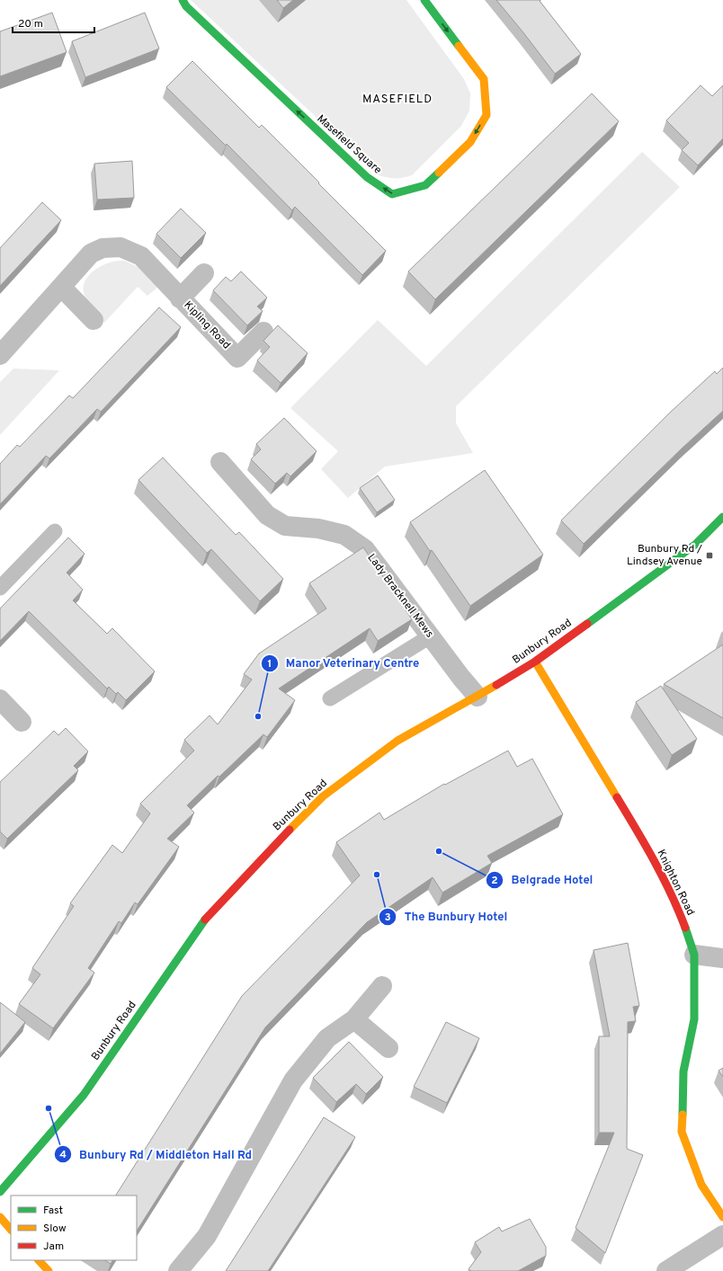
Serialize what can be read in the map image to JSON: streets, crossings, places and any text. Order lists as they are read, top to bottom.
{
  "streets": {
    "street": [
      "Masefield Square",
      "Kipling Road",
      "Lady Bracknell Mews",
      "Bunbury Road",
      "Knighton Road"
    ]
  },
  "crossings": [
    ["Lady Bracknell Mews", "Bunbury Road"],
    ["Bunbury Road", "Knighton Road"]
  ],
  "districts": ["MASEFIELD"],
  "places": {
    "transit": ["Bunbury Rd / Lindsey Avenue"],
    "other": [
      "Manor Veterinary Centre",
      "Belgrade Hotel",
      "The Bunbury Hotel",
      "Bunbury Rd / Middleton Hall Rd"
    ]
  },
  "legend": ["Fast", "Slow", "Jam"],
  "scale_bar": "20 m"
}
